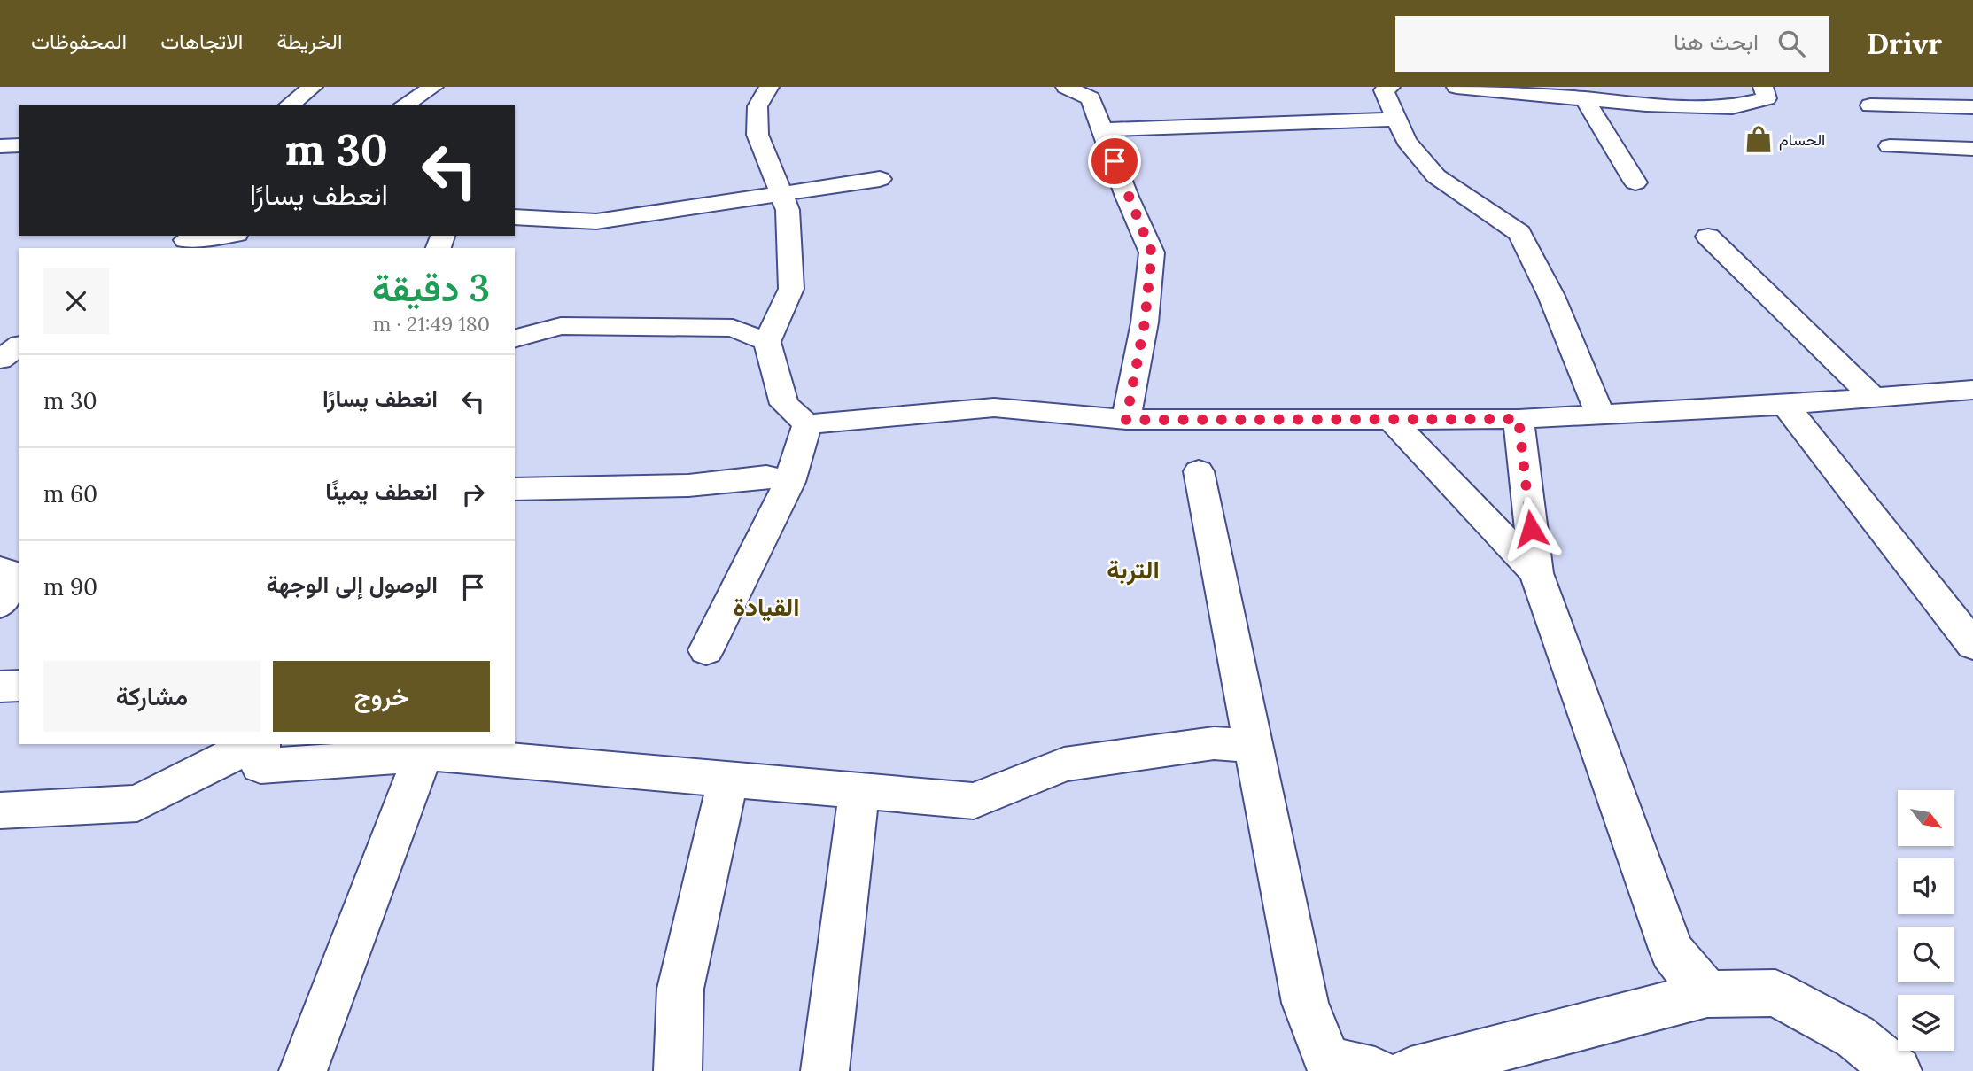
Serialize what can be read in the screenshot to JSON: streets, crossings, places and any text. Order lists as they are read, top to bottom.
{
  "districts": ["التربة", "القيادة"],
  "places": {
    "shop": ["الحسام"]
  },
  "north": "bottom right",
  "page": {
    "header": "Drivr",
    "search": "ابحث هنا",
    "nav": ["الخريطة", "الاتجاهات", "المحفوظات"],
    "turn": ["30 m", "انعطف يسارًا"],
    "heading": ["3 دقيقة", "180 m · 21:49"],
    "list": [
      {
        "name": "انعطف يسارًا",
        "value": "30 m"
      },
      {
        "name": "انعطف يمينًا",
        "value": "60 m"
      },
      {
        "name": "الوصول إلى الوجهة",
        "value": "90 m"
      }
    ],
    "buttons": ["خروج", "مشاركة"]
  }
}
